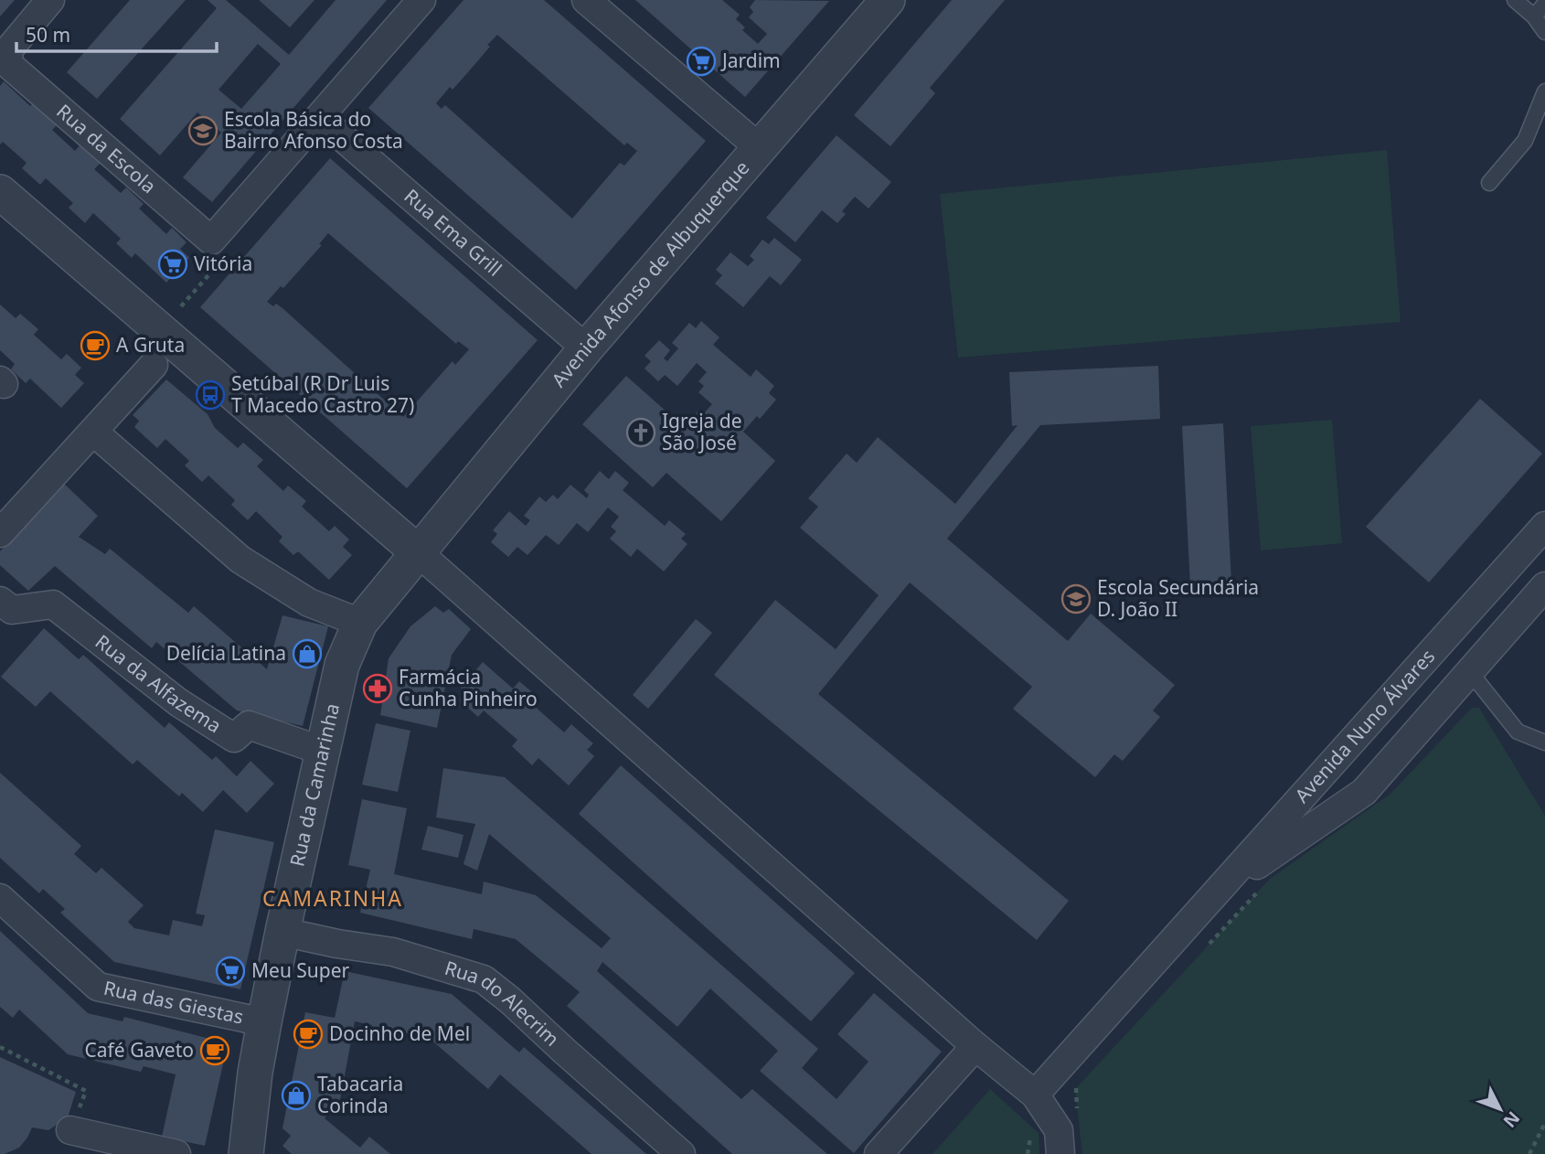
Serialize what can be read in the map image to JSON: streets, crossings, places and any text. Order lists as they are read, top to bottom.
{
  "streets": {
    "street": [
      "Rua da Escola",
      "Rua Ema Grill",
      "Avenida Afonso de Albuquerque",
      "Rua da Alfazema",
      "Avenida Nuno Álvares",
      "Rua da Camarinha",
      "Rua das Giestas",
      "Rua do Alecrim"
    ]
  },
  "crossings": [
    ["Rua Ema Grill", "Avenida Afonso de Albuquerque"],
    ["Avenida Afonso de Albuquerque", "Rua da Camarinha"],
    ["Rua da Alfazema", "Rua da Camarinha"],
    ["Rua da Camarinha", "Rua das Giestas"],
    ["Rua da Camarinha", "Rua do Alecrim"]
  ],
  "districts": ["CAMARINHA"],
  "places": {
    "supermarket": ["Jardim", "Vitória", "Meu Super"],
    "school or university": ["Escola Básica do Bairro Afonso Costa", "Escola Secundária D. João II"],
    "cafe": ["A Gruta", "Docinho de Mel", "Café Gaveto"],
    "bus stop": ["Setúbal (R Dr Luis T Macedo Castro 27)"],
    "church": ["Igreja de São José"],
    "shop": ["Delícia Latina", "Tabacaria Corinda"],
    "pharmacy": ["Farmácia Cunha Pinheiro"]
  },
  "scale_bar": "50 m",
  "north": "bottom right"
}
